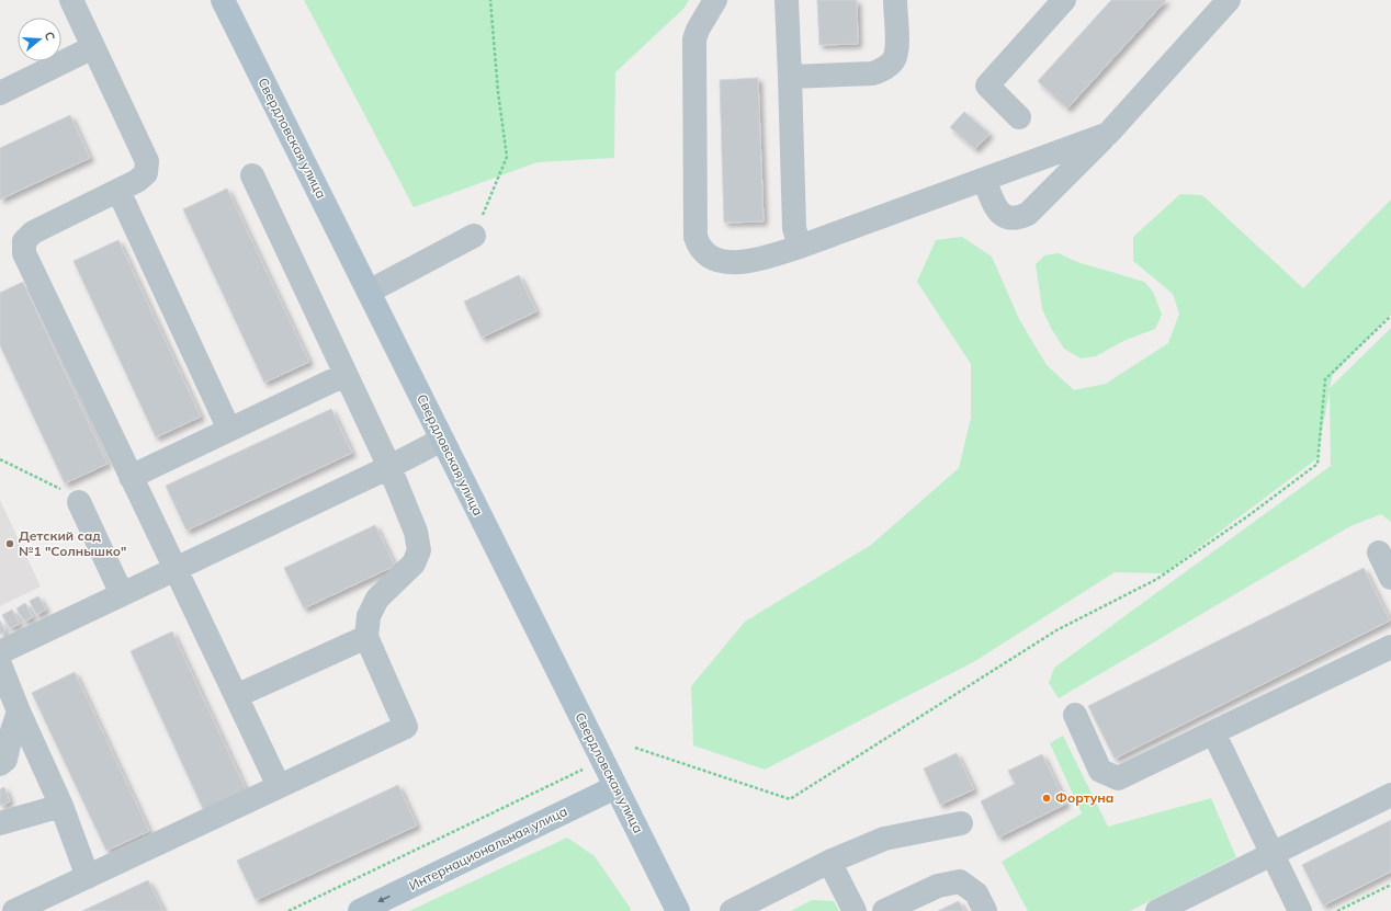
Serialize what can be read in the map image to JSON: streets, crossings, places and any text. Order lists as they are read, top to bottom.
{
  "streets": {
    "main road": ["Свердловская улица", "Интернациональная улица"]
  },
  "crossings": [
    ["Свердловская улица", "Интернациональная улица"]
  ],
  "one_way": ["Интернациональная улица"],
  "places": ["Детский сад №1 \"Солнышко\"", "Фортуна"],
  "north": "right"
}
